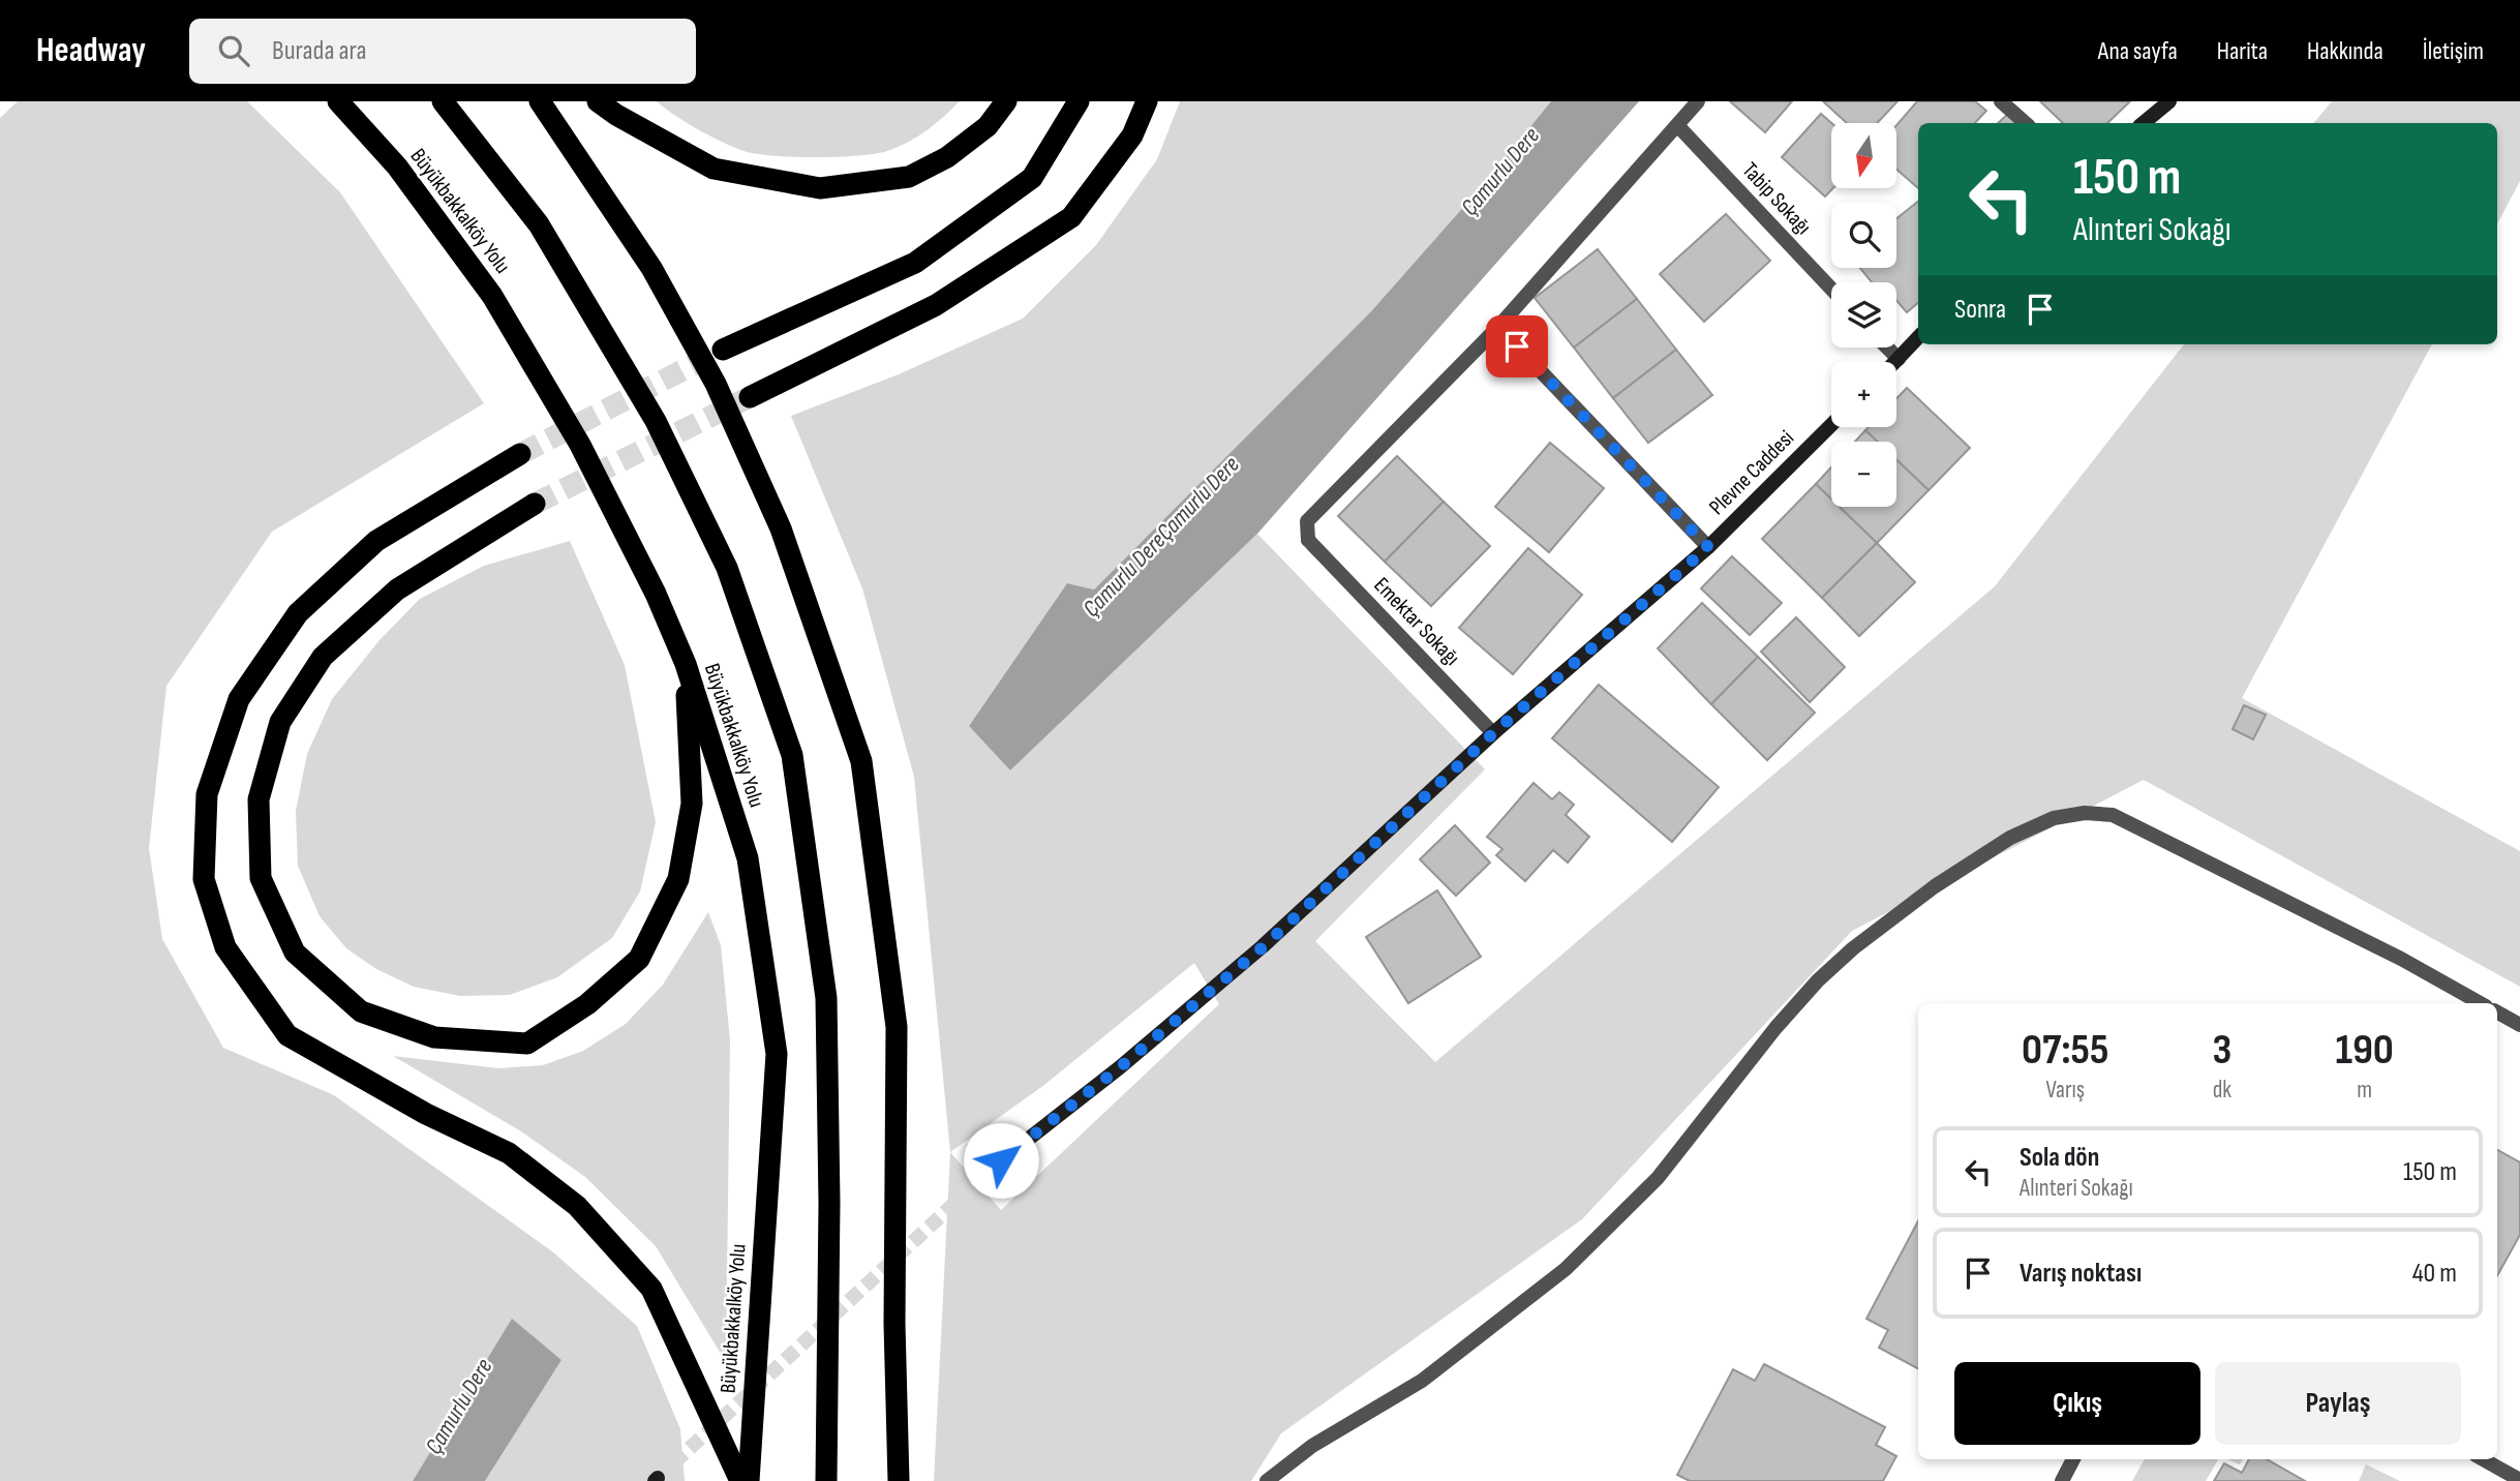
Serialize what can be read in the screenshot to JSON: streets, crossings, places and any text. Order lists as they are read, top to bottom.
{
  "streets": {
    "highway": ["Büyükbakkalköy Yolu"],
    "street": ["Tabip Sokağı", "Plevne Caddesi", "Emektar Sokağı"]
  },
  "crossings": [
    ["Plevne Caddesi", "Emektar Sokağı"]
  ],
  "water": ["Çamurlu Dere", "Çamurlu DereÇamurlu Dere"],
  "north": "bottom",
  "page": {
    "header": "Headway",
    "search": "Burada ara",
    "nav": [
      "Ana sayfa",
      "Harita",
      "Hakkında",
      "İletişim"
    ],
    "map_buttons": ["+", "−"],
    "turn": ["150 m", "Alınteri Sokağı"],
    "then": "Sonra",
    "eta": [
      "07:55",
      "Varış",
      "3",
      "dk",
      "190",
      "m"
    ],
    "list": [
      {
        "name": "Sola dön",
        "note": "Alınteri Sokağı",
        "value": "150 m"
      },
      {
        "name": "Varış noktası",
        "value": "40 m"
      }
    ],
    "buttons": ["Çıkış", "Paylaş"]
  }
}
